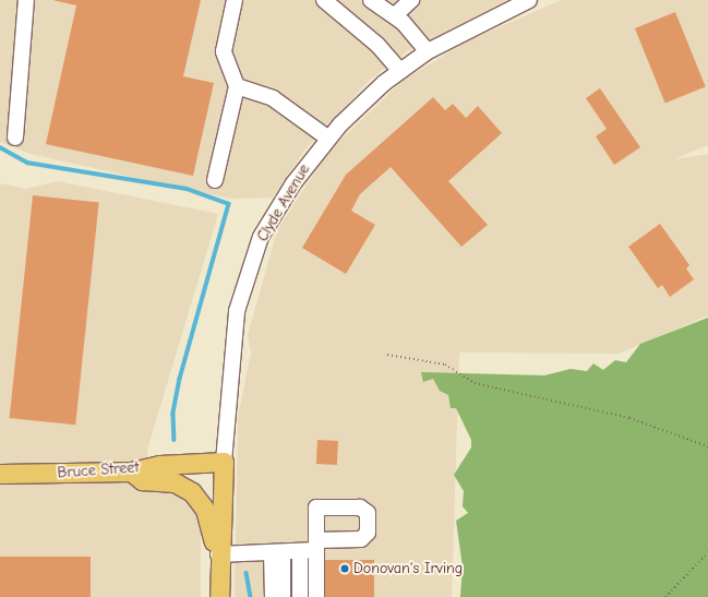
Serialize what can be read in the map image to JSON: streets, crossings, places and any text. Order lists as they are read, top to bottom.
{
  "streets": {
    "main road": ["Clyde Avenue", "Bruce Street"]
  },
  "crossings": [
    ["Clyde Avenue", "Bruce Street"]
  ],
  "places": ["Donovan's Irving"]
}
